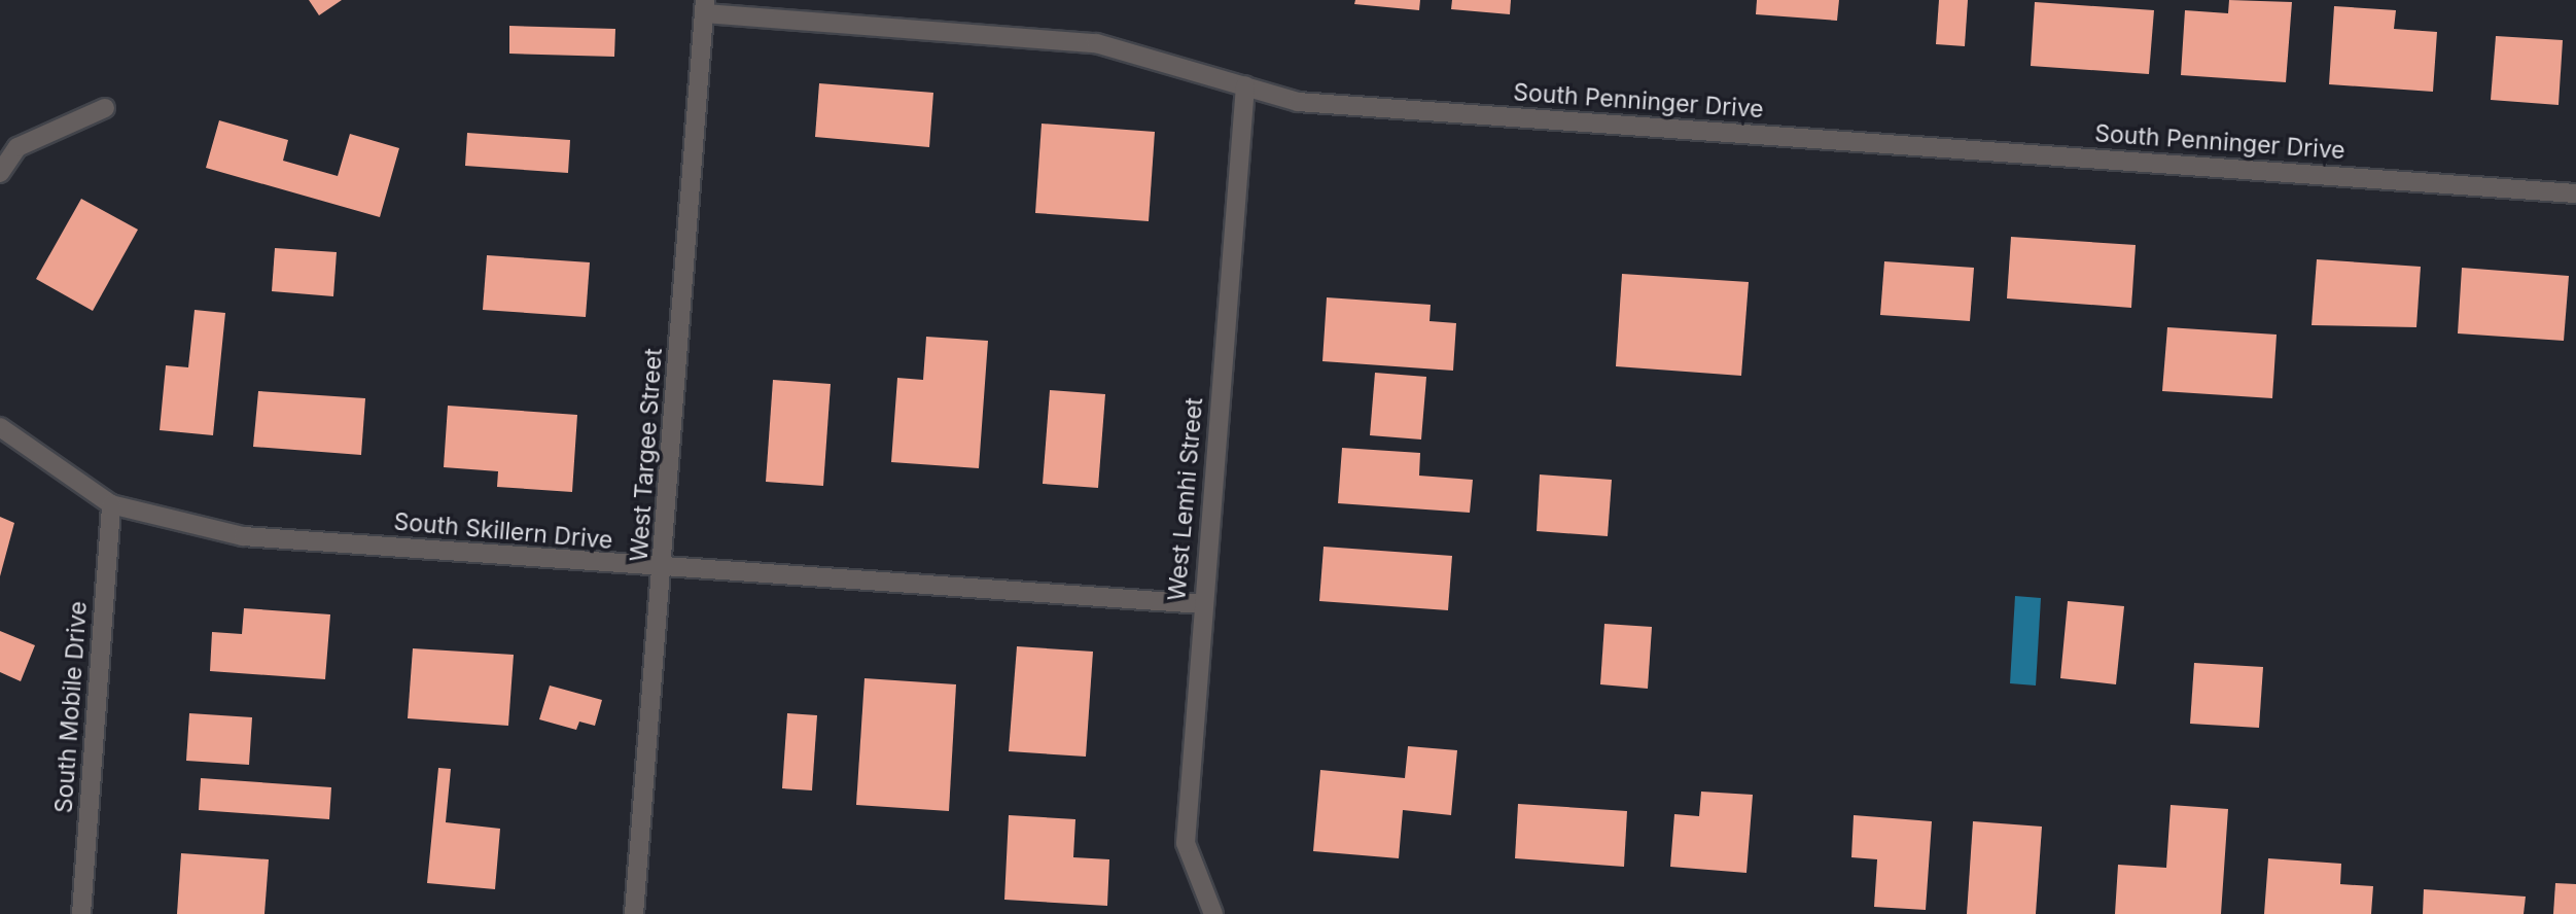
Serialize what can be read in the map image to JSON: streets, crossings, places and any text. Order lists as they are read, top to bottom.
{
  "streets": {
    "street": [
      "South Penninger Drive",
      "West Targee Street",
      "West Lemhi Street",
      "South Skillern Drive",
      "South Mobile Drive"
    ]
  },
  "crossings": [
    ["South Penninger Drive", "West Targee Street"],
    ["South Penninger Drive", "West Lemhi Street"],
    ["West Targee Street", "South Skillern Drive"],
    ["West Lemhi Street", "South Skillern Drive"],
    ["South Skillern Drive", "South Mobile Drive"]
  ]
}
